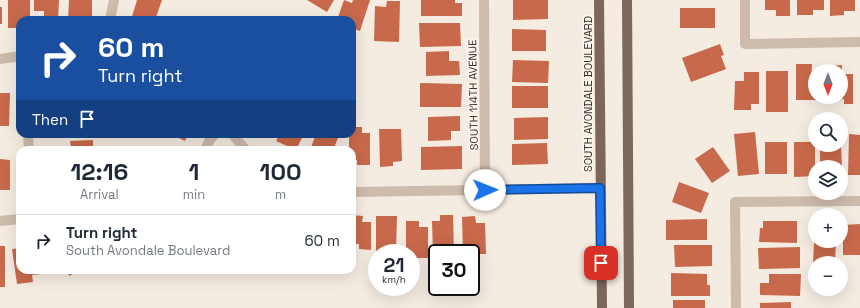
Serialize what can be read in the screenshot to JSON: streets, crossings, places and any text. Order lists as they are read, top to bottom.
{
  "streets": {
    "main road": ["SOUTH AVONDALE BOULEVARD"],
    "street": ["SOUTH 114TH AVENUE"]
  },
  "north": "bottom",
  "page": {
    "turn": ["60 m", "Turn right"],
    "map_buttons": ["+", "−"],
    "then": "Then",
    "eta": [
      "12:16",
      "Arrival",
      "1",
      "min",
      "100",
      "m"
    ],
    "list": [
      {
        "name": "Turn right",
        "note": "South Avondale Boulevard",
        "value": "60 m"
      }
    ],
    "speed": "21 km/h",
    "limit": "30"
  }
}
